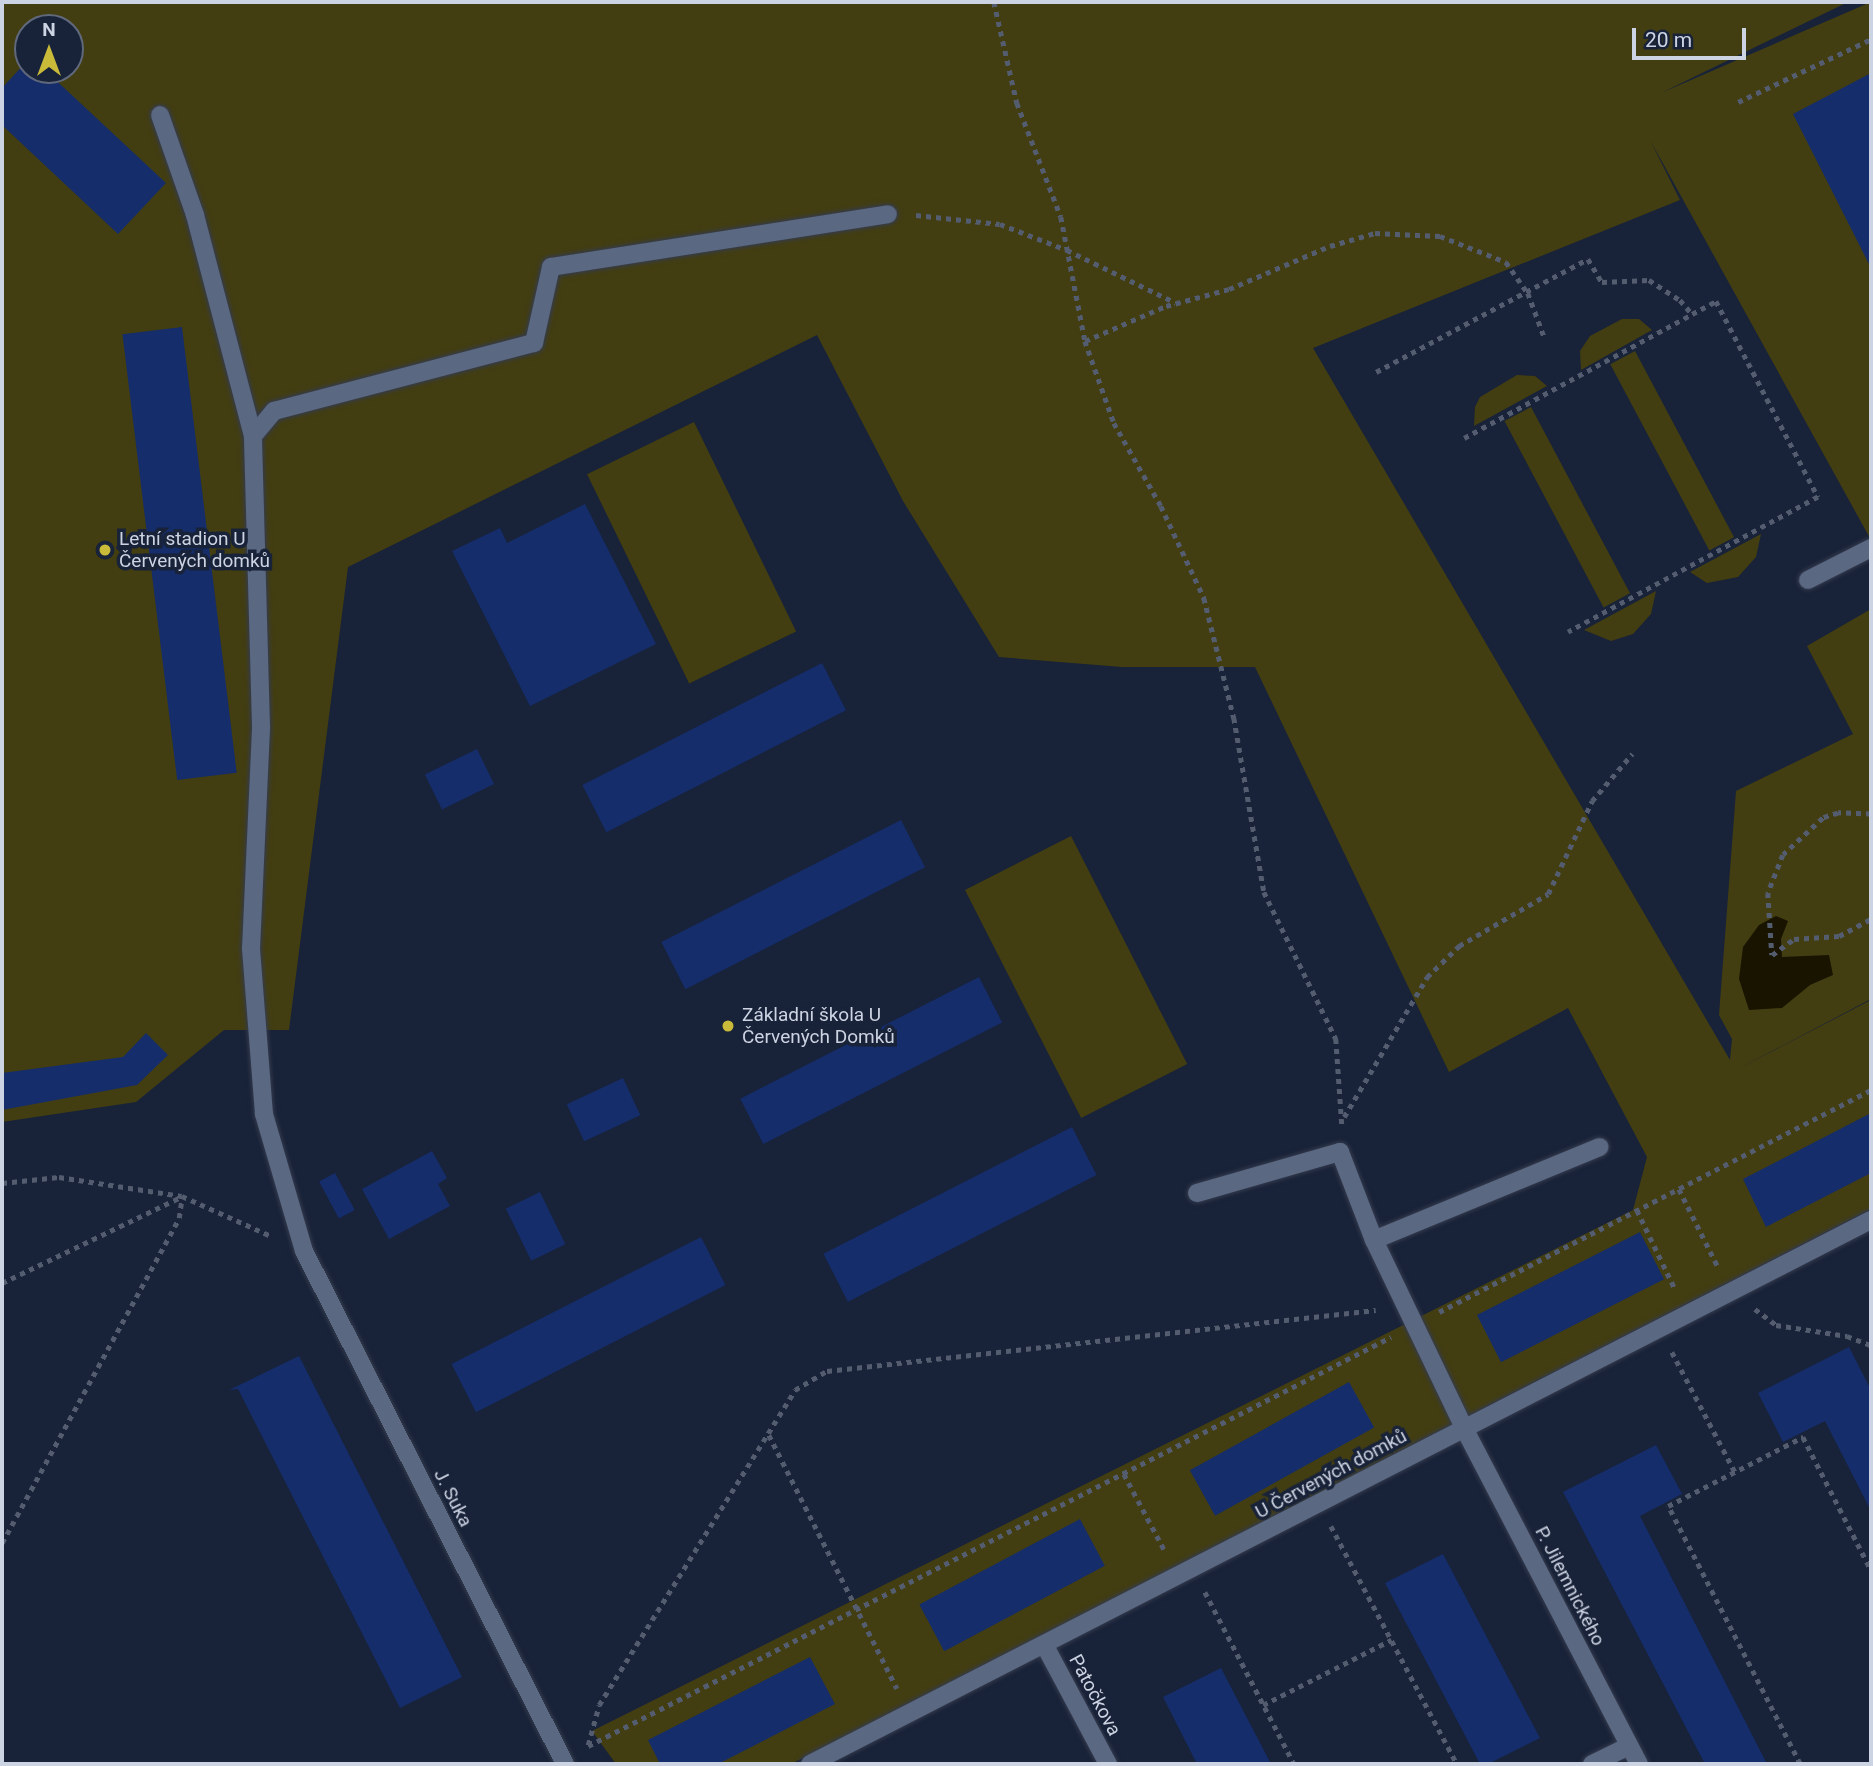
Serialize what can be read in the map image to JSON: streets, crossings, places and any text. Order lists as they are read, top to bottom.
{
  "streets": {
    "street": [
      "U Červených domků",
      "J. Suka",
      "P. Jilemnického",
      "Patočkova"
    ]
  },
  "crossings": [
    ["U Červených domků", "P. Jilemnického"],
    ["U Červených domků", "Patočkova"]
  ],
  "places": ["Letní stadion U Červených domků", "Základní škola U Červených Domků"],
  "scale_bar": "20 m",
  "north": "top"
}
